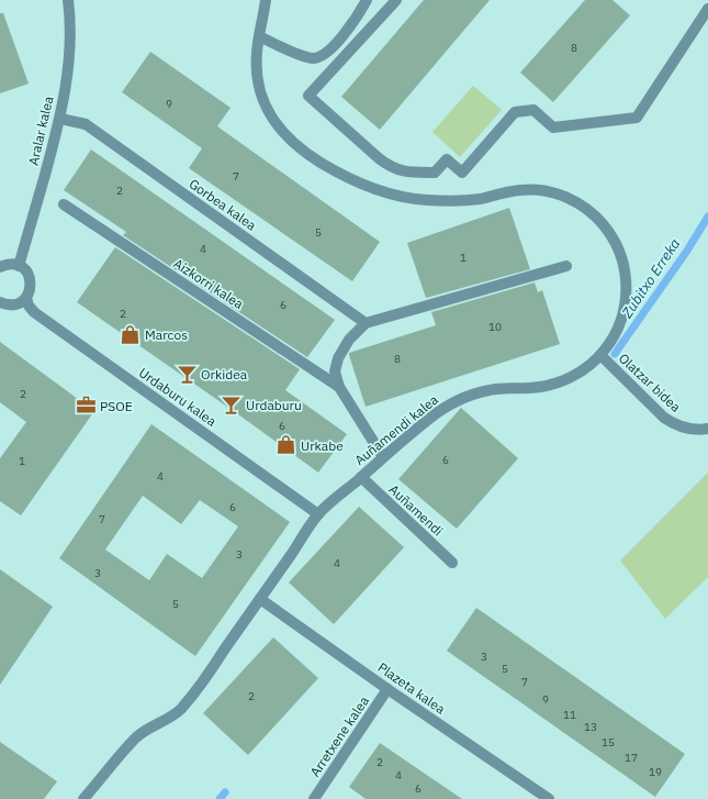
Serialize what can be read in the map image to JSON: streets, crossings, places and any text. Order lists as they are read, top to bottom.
{
  "streets": {
    "street": [
      "Aralar kalea",
      "Gorbea kalea",
      "Aizkorri kalea",
      "Olatzar bidea",
      "Urdaburu kalea",
      "Auñamendi kalea",
      "Auñamendi",
      "Plazeta kalea",
      "Arretxene kalea"
    ]
  },
  "crossings": [
    ["Aralar kalea", "Gorbea kalea"],
    ["Olatzar bidea", "Auñamendi kalea"],
    ["Urdaburu kalea", "Auñamendi kalea"],
    ["Auñamendi kalea", "Auñamendi"],
    ["Auñamendi kalea", "Plazeta kalea"],
    ["Plazeta kalea", "Arretxene kalea"]
  ],
  "water": ["Zubitxo Erreka"],
  "places": {
    "shop": ["Marcos", "Urkabe"],
    "bar": ["Orkidea", "Urdaburu"],
    "office": ["PSOE"]
  },
  "house_numbers": [
    "8",
    "9",
    "7",
    "2",
    "5",
    "4",
    "1",
    "6",
    "2",
    "10",
    "8",
    "2",
    "6",
    "6",
    "1",
    "4",
    "6",
    "7",
    "3",
    "4",
    "3",
    "5",
    "3",
    "5",
    "7",
    "2",
    "9",
    "11",
    "13",
    "15",
    "17",
    "2",
    "19",
    "4",
    "6"
  ]
}
